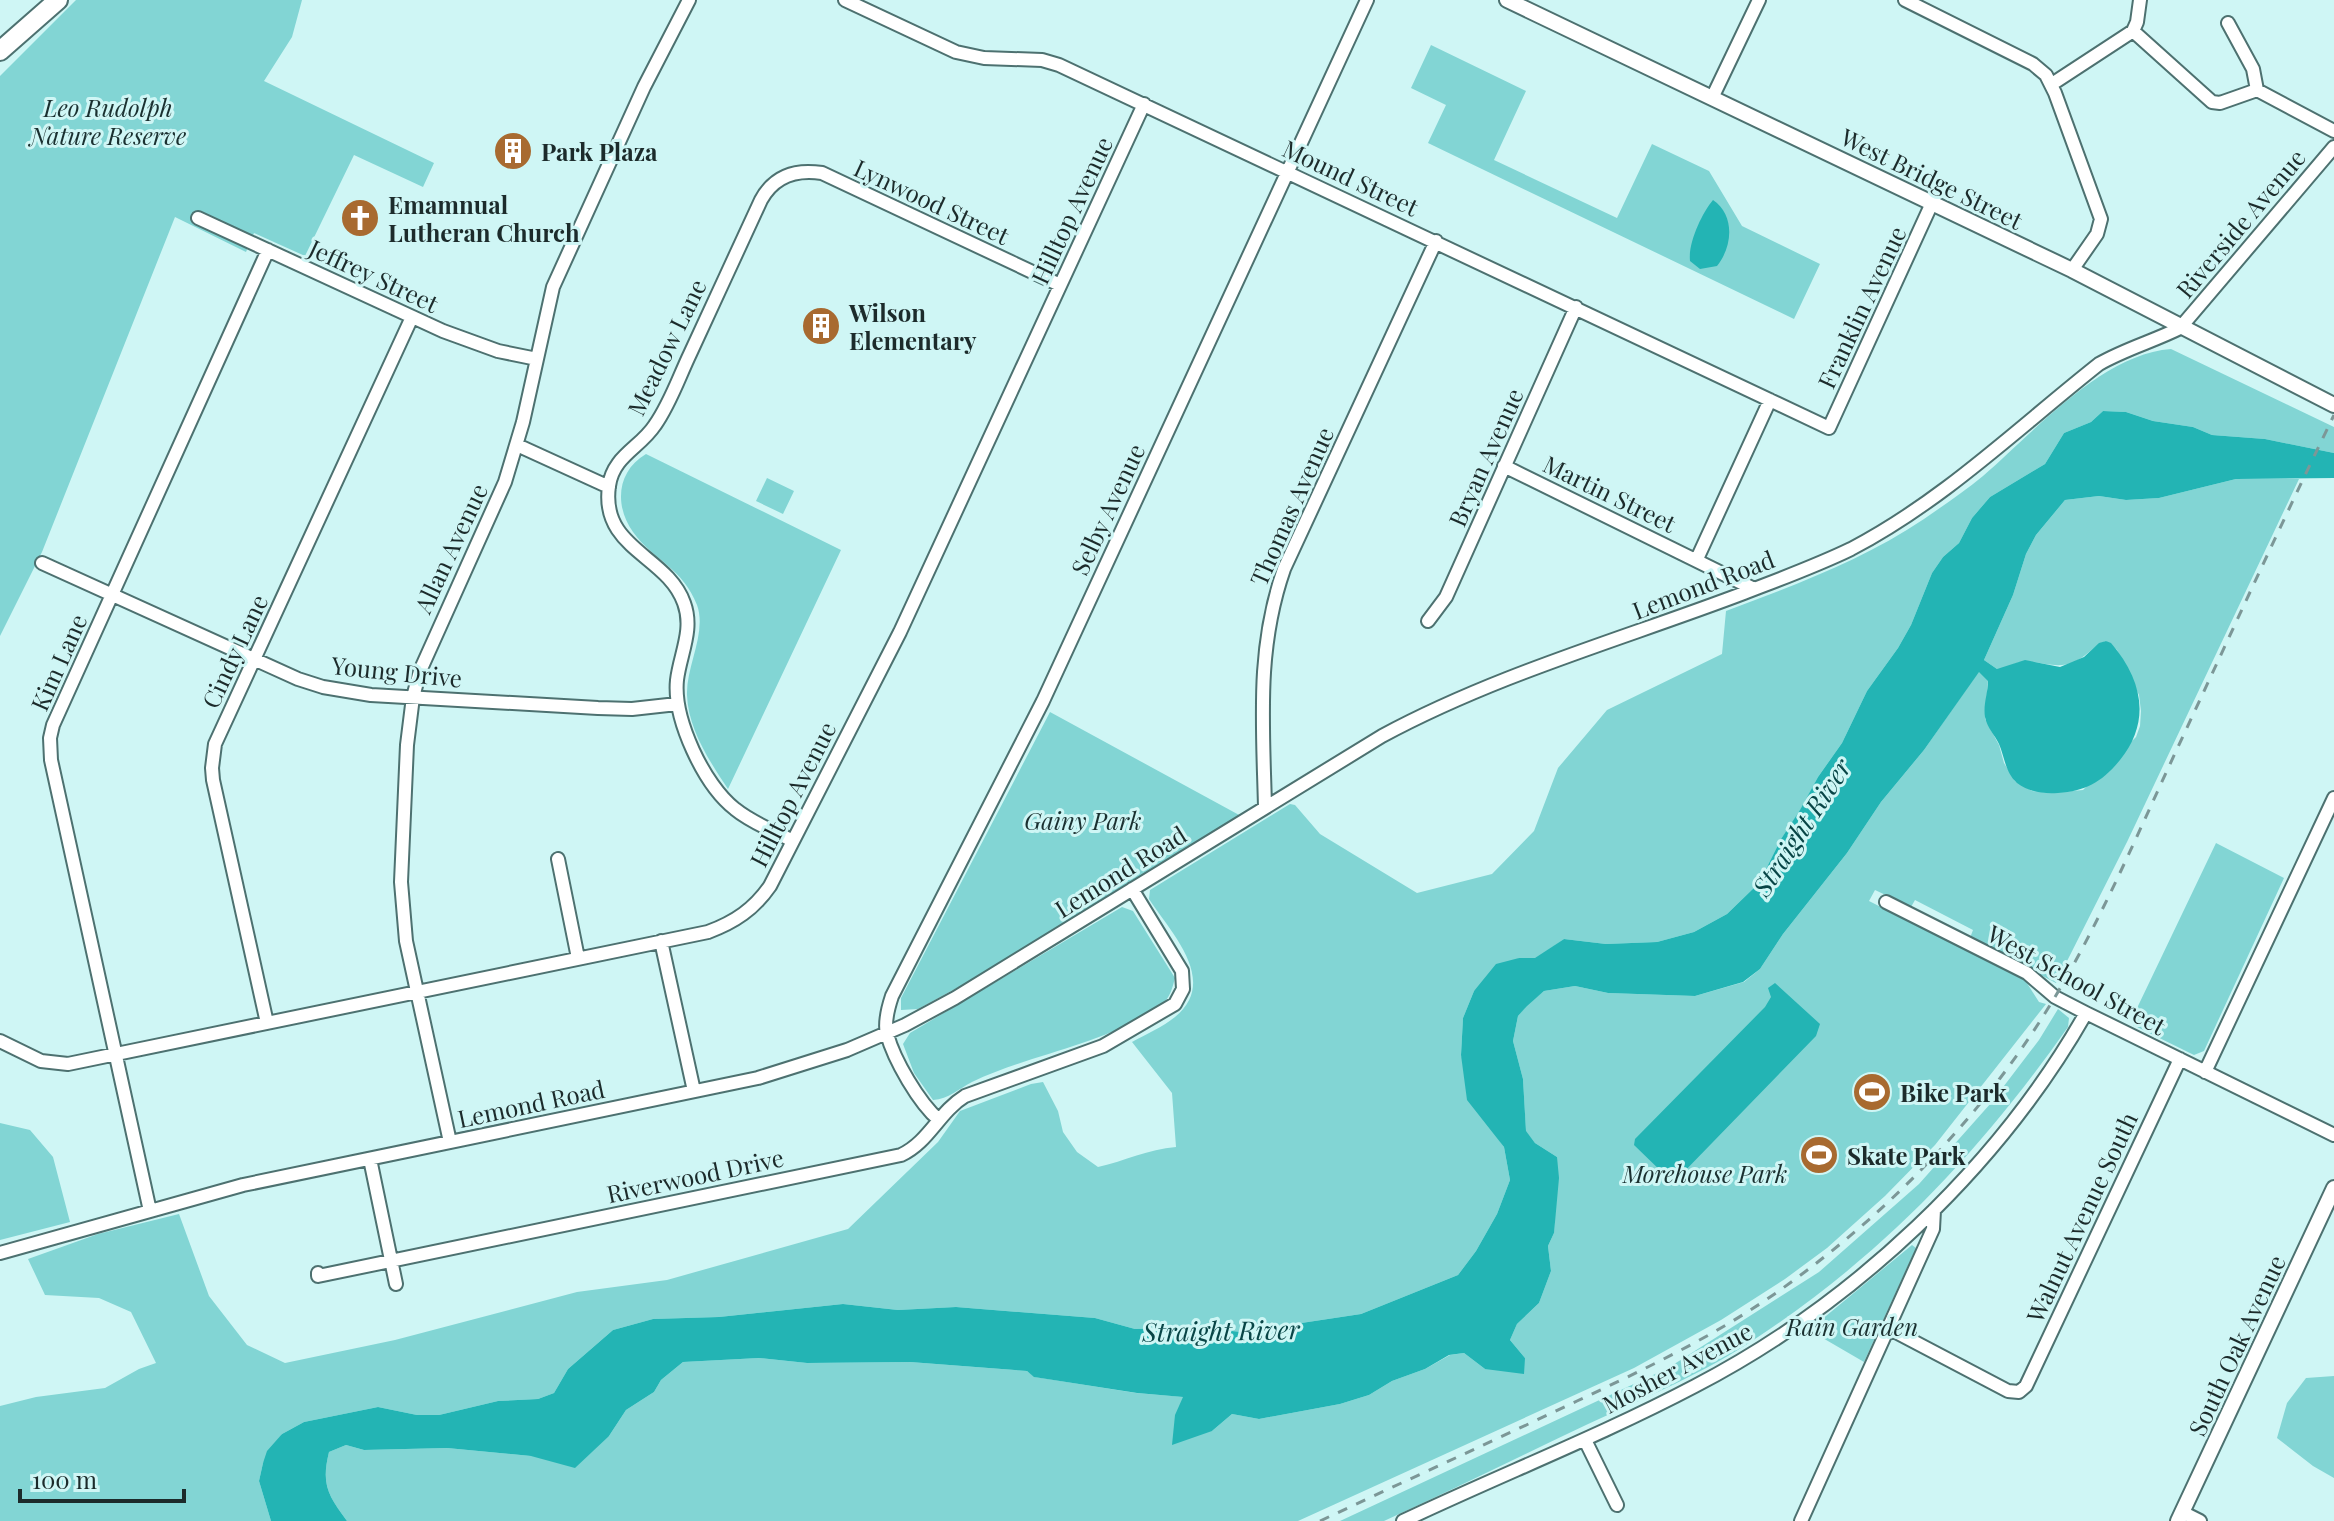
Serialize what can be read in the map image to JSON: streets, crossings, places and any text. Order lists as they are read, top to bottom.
{
  "streets": {
    "main road": ["West Bridge Street", "South Oak Avenue"],
    "street": [
      "Mound Street",
      "Lynwood Street",
      "Hilltop Avenue",
      "Riverside Avenue",
      "Jeffrey Street",
      "Franklin Avenue",
      "Meadow Lane",
      "Bryan Avenue",
      "Martin Street",
      "Thomas Avenue",
      "Selby Avenue",
      "Allan Avenue",
      "Lemond Road",
      "Cindy Lane",
      "Kim Lane",
      "Young Drive",
      "West School Street",
      "Riverwood Drive",
      "Walnut Avenue South",
      "Mosher Avenue"
    ]
  },
  "crossings": [
    ["Mound Street", "Hilltop Avenue"],
    ["Mound Street", "Franklin Avenue"],
    ["Mound Street", "Bryan Avenue"],
    ["Mound Street", "Thomas Avenue"],
    ["Mound Street", "Selby Avenue"],
    ["West Bridge Street", "Riverside Avenue"],
    ["West Bridge Street", "Franklin Avenue"],
    ["West Bridge Street", "Lemond Road"],
    ["Lynwood Street", "Hilltop Avenue"],
    ["Lynwood Street", "Meadow Lane"],
    ["Hilltop Avenue", "Allan Avenue"],
    ["Hilltop Avenue", "Cindy Lane"],
    ["Hilltop Avenue", "Kim Lane"],
    ["Riverside Avenue", "Lemond Road"],
    ["Jeffrey Street", "Allan Avenue"],
    ["Jeffrey Street", "Cindy Lane"],
    ["Jeffrey Street", "Kim Lane"],
    ["Bryan Avenue", "Martin Street"],
    ["Martin Street", "Lemond Road"],
    ["Thomas Avenue", "Lemond Road"],
    ["Selby Avenue", "Lemond Road"],
    ["Allan Avenue", "Lemond Road"],
    ["Allan Avenue", "Young Drive"],
    ["Lemond Road", "Kim Lane"],
    ["Lemond Road", "Riverwood Drive"],
    ["Cindy Lane", "Young Drive"],
    ["Kim Lane", "Young Drive"],
    ["West School Street", "Walnut Avenue South"],
    ["West School Street", "Mosher Avenue"]
  ],
  "water": ["Straight River"],
  "parks": [
    "Leo Rudolph Nature Reserve",
    "Gainy Park",
    "Morehouse Park",
    "Rain Garden"
  ],
  "places": {
    "building": ["Park Plaza", "Wilson Elementary"],
    "church": ["Emamnual Lutheran Church"],
    "sports": ["Bike Park", "Skate Park"]
  },
  "scale_bar": "100 m"
}
